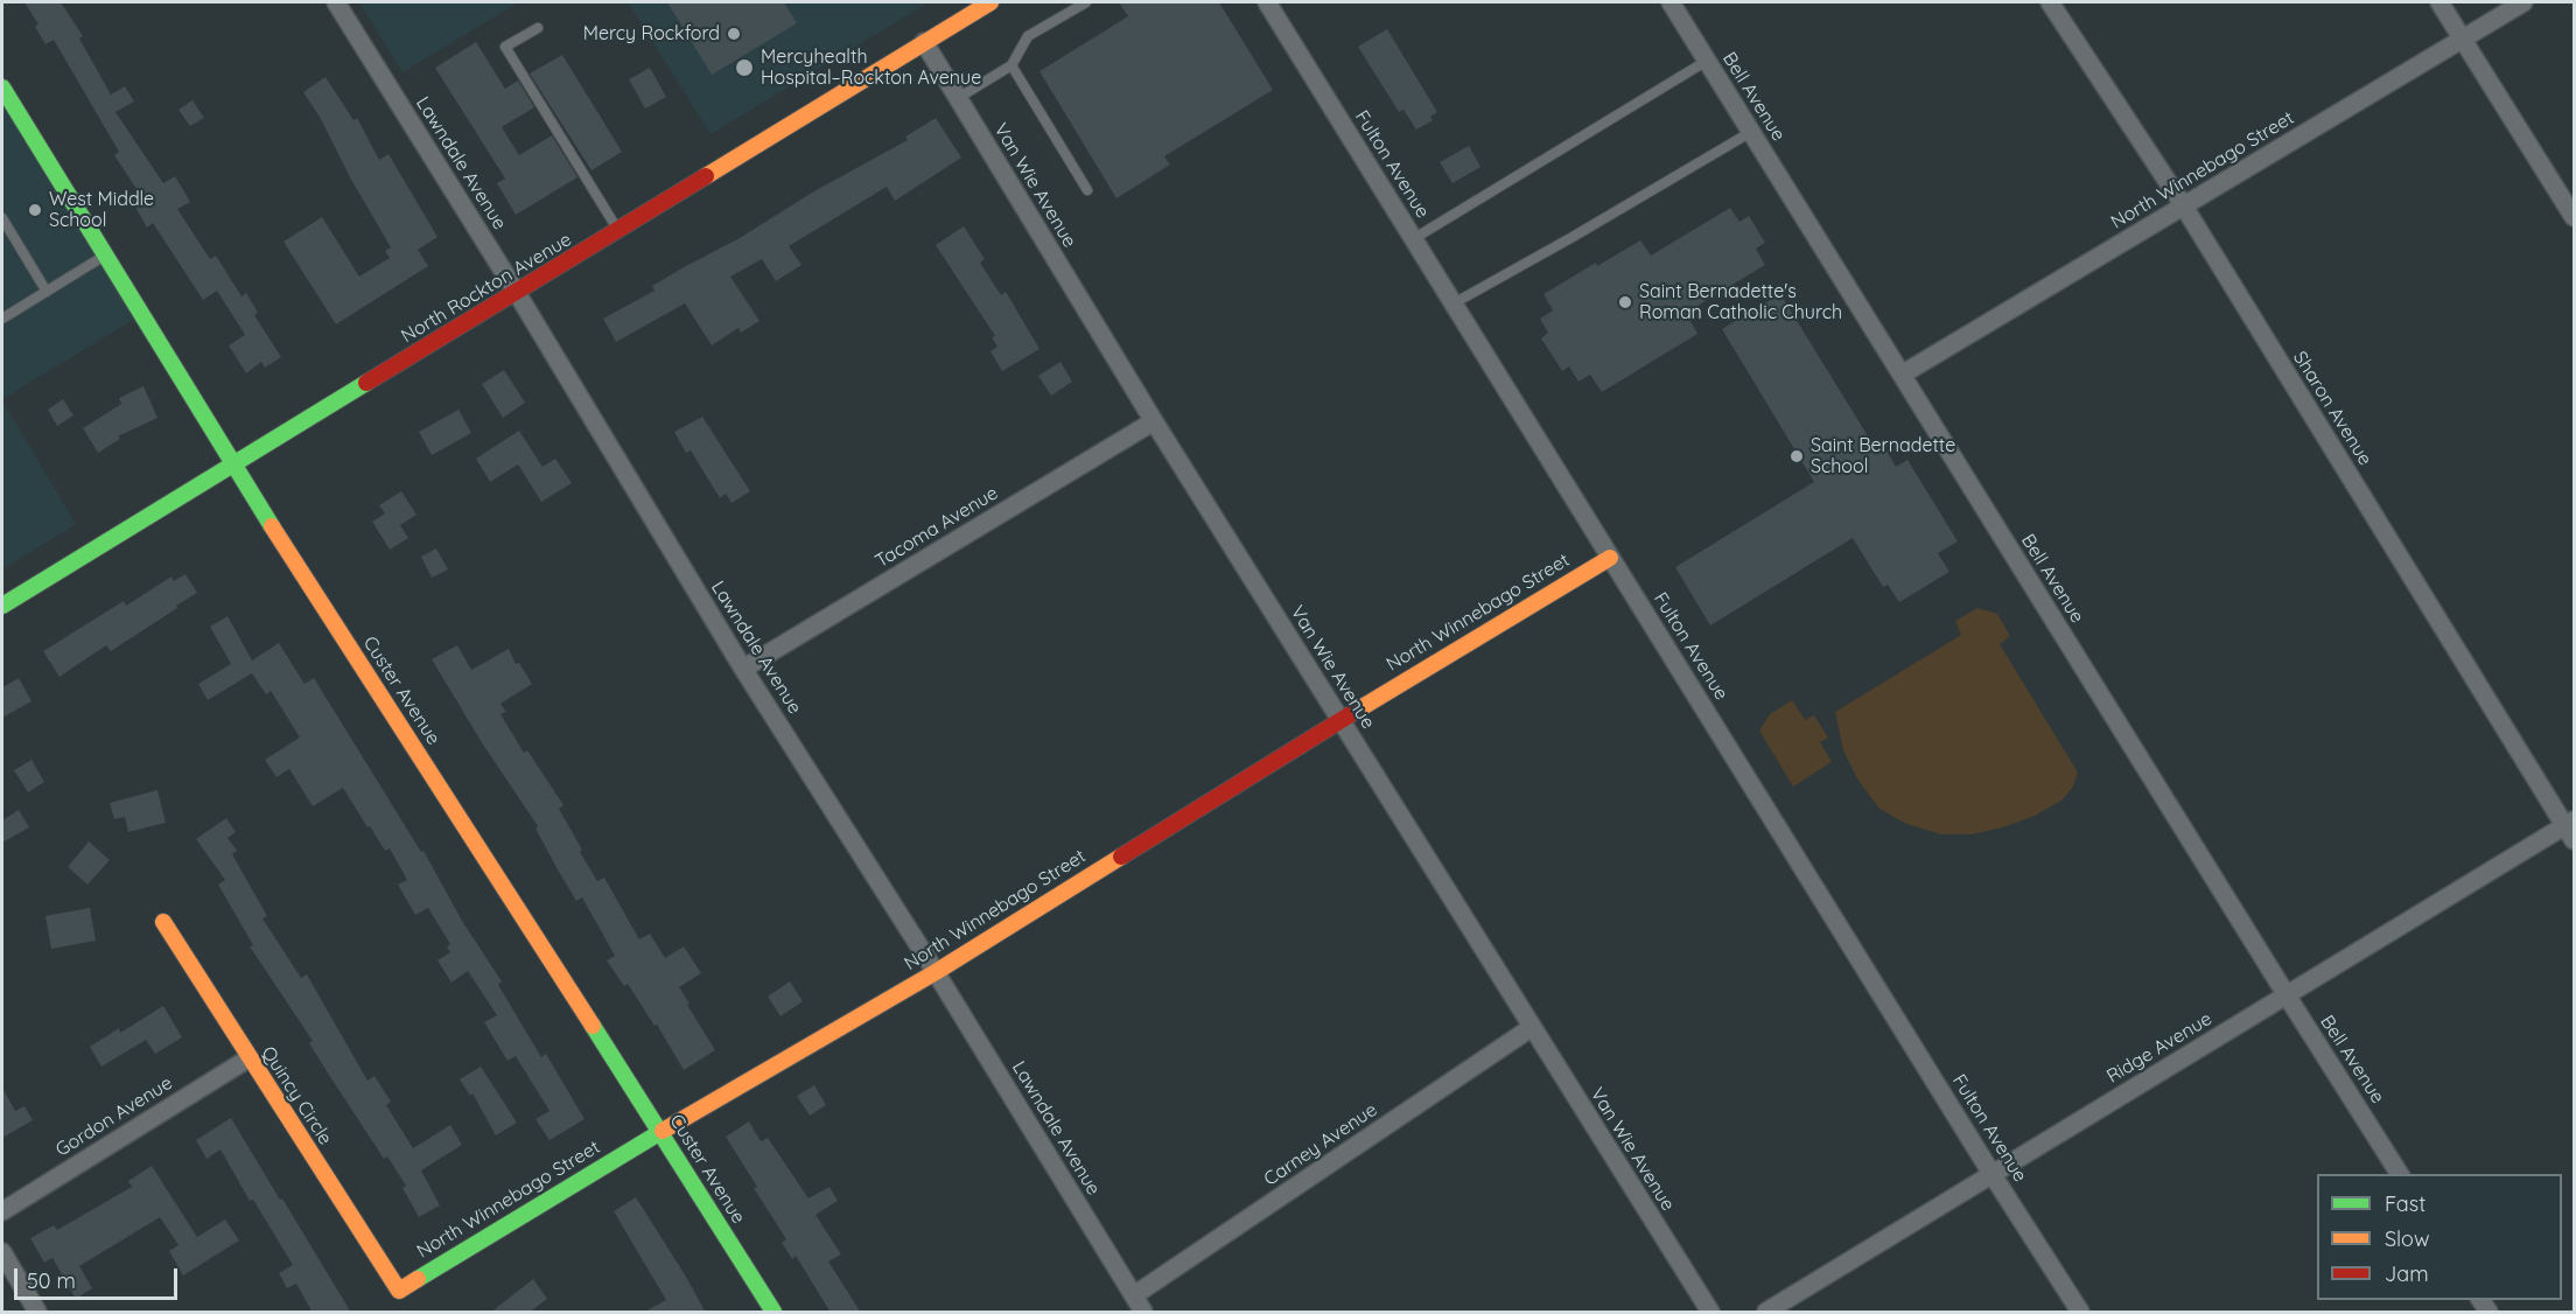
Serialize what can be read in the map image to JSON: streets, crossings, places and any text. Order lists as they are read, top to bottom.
{
  "streets": {
    "street": [
      "Bell Avenue",
      "Lawndale Avenue",
      "Fulton Avenue",
      "North Winnebago Street",
      "Van Wie Avenue",
      "North Rockton Avenue",
      "Sharon Avenue",
      "Tacoma Avenue",
      "Custer Avenue",
      "Ridge Avenue",
      "Quincy Circle",
      "Gordon Avenue",
      "Carney Avenue"
    ]
  },
  "crossings": [
    ["Bell Avenue", "North Winnebago Street"],
    ["Bell Avenue", "Ridge Avenue"],
    ["Lawndale Avenue", "North Winnebago Street"],
    ["Lawndale Avenue", "North Rockton Avenue"],
    ["Lawndale Avenue", "Tacoma Avenue"],
    ["Lawndale Avenue", "Carney Avenue"],
    ["Fulton Avenue", "North Winnebago Street"],
    ["Fulton Avenue", "Ridge Avenue"],
    ["North Winnebago Street", "Van Wie Avenue"],
    ["North Winnebago Street", "Sharon Avenue"],
    ["North Winnebago Street", "Custer Avenue"],
    ["North Winnebago Street", "Quincy Circle"],
    ["Van Wie Avenue", "North Rockton Avenue"],
    ["Van Wie Avenue", "Tacoma Avenue"],
    ["Van Wie Avenue", "Carney Avenue"],
    ["North Rockton Avenue", "Custer Avenue"],
    ["Sharon Avenue", "Ridge Avenue"],
    ["Quincy Circle", "Gordon Avenue"]
  ],
  "places": [
    "Mercy Rockford",
    "Mercyhealth Hospital–Rockton Avenue",
    "West Middle School",
    "Saint Bernadette's Roman Catholic Church",
    "Saint Bernadette School"
  ],
  "legend": ["Fast", "Slow", "Jam"],
  "scale_bar": "50 m"
}
